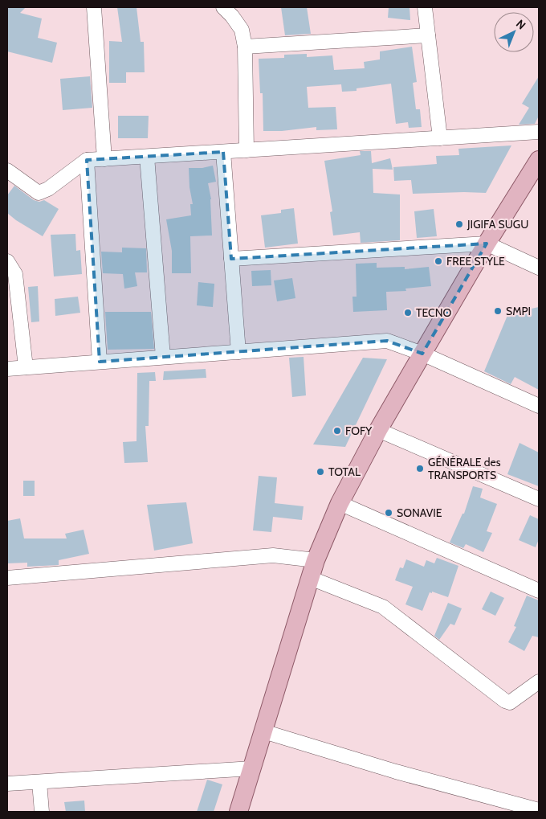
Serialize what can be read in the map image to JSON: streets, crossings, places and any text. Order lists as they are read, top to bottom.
{
  "places": [
    "JIGIFA SUGU",
    "FREE STYLE",
    "SMPI",
    "TECNO",
    "FOFY",
    "GÉNÉRALE des TRANSPORTS",
    "TOTAL",
    "SONAVIE"
  ],
  "north": "top right"
}
